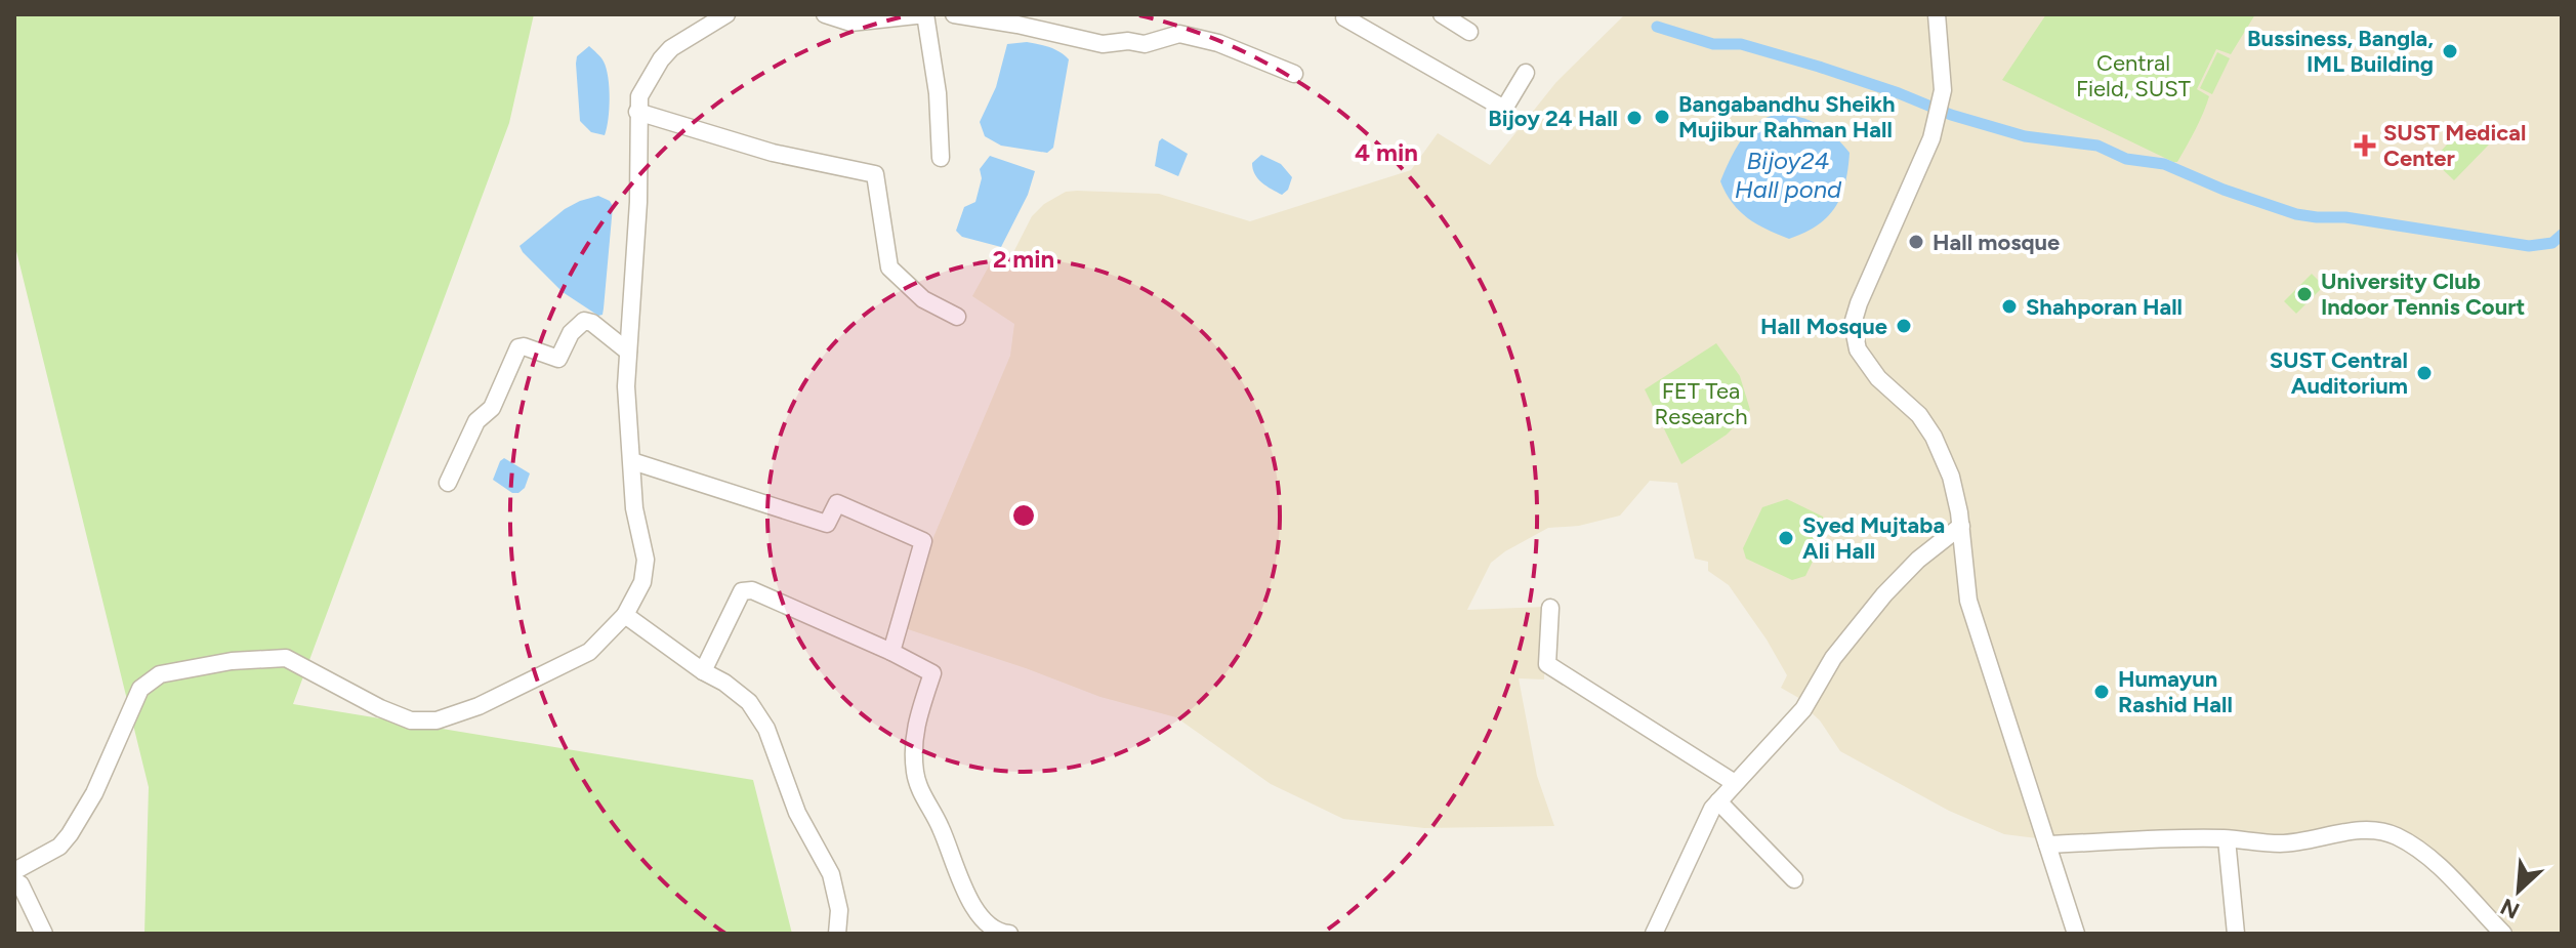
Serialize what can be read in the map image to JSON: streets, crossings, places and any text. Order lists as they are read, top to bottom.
{
  "water": ["Bijoy24 Hall pond"],
  "parks": ["Central Field, SUST", "FET Tea Research"],
  "places": {
    "other": [
      "Bussiness, Bangla, IML Building",
      "Bangabandhu Sheikh Mujibur Rahman Hall",
      "Bijoy 24 Hall",
      "Hall mosque",
      "University Club Indoor Tennis Court",
      "Shahporan Hall",
      "Hall Mosque",
      "SUST Central Auditorium",
      "Syed Mujtaba Ali Hall",
      "Humayun Rashid Hall"
    ],
    "health": ["SUST Medical Center"]
  },
  "north": "bottom left",
  "rings": ["4 min", "2 min"]
}
